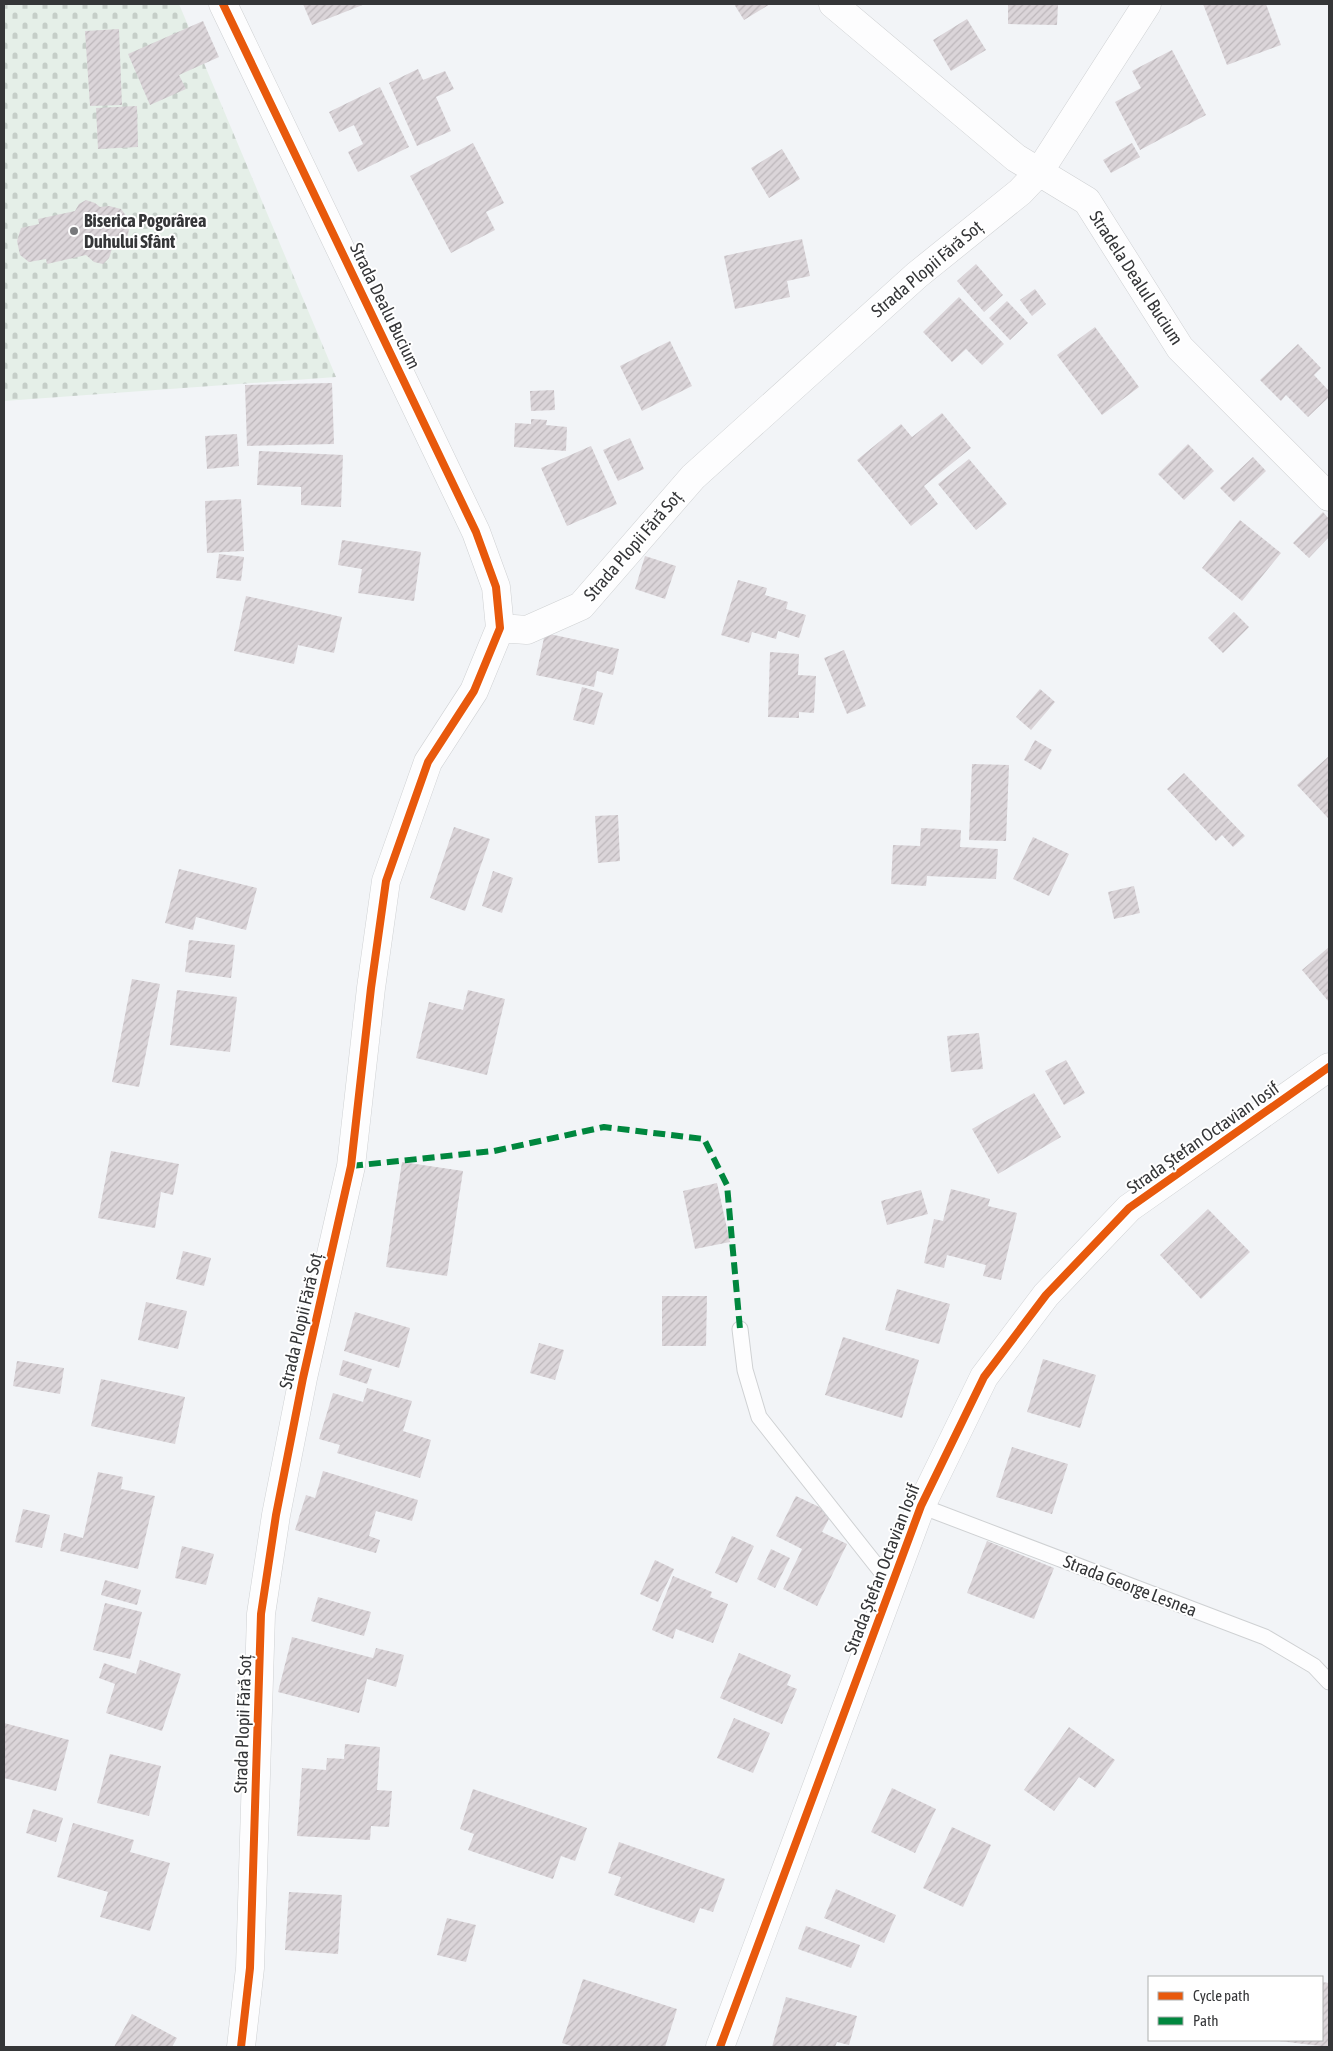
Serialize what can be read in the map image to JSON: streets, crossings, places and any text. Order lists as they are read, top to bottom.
{
  "streets": {
    "street": [
      "Strada Plopii Fără Soț",
      "Stradela Dealul Bucium",
      "Strada Dealu Bucium",
      "Strada Ștefan Octavian Iosif"
    ],
    "lane": ["Strada George Lesnea"]
  },
  "crossings": [
    ["Strada Plopii Fără Soț", "Stradela Dealul Bucium"],
    ["Strada Plopii Fără Soț", "Strada Dealu Bucium"],
    ["Strada Ștefan Octavian Iosif", "Strada George Lesnea"]
  ],
  "places": ["Biserica Pogorârea Duhului Sfânt"],
  "legend": ["Cycle path", "Path"]
}
